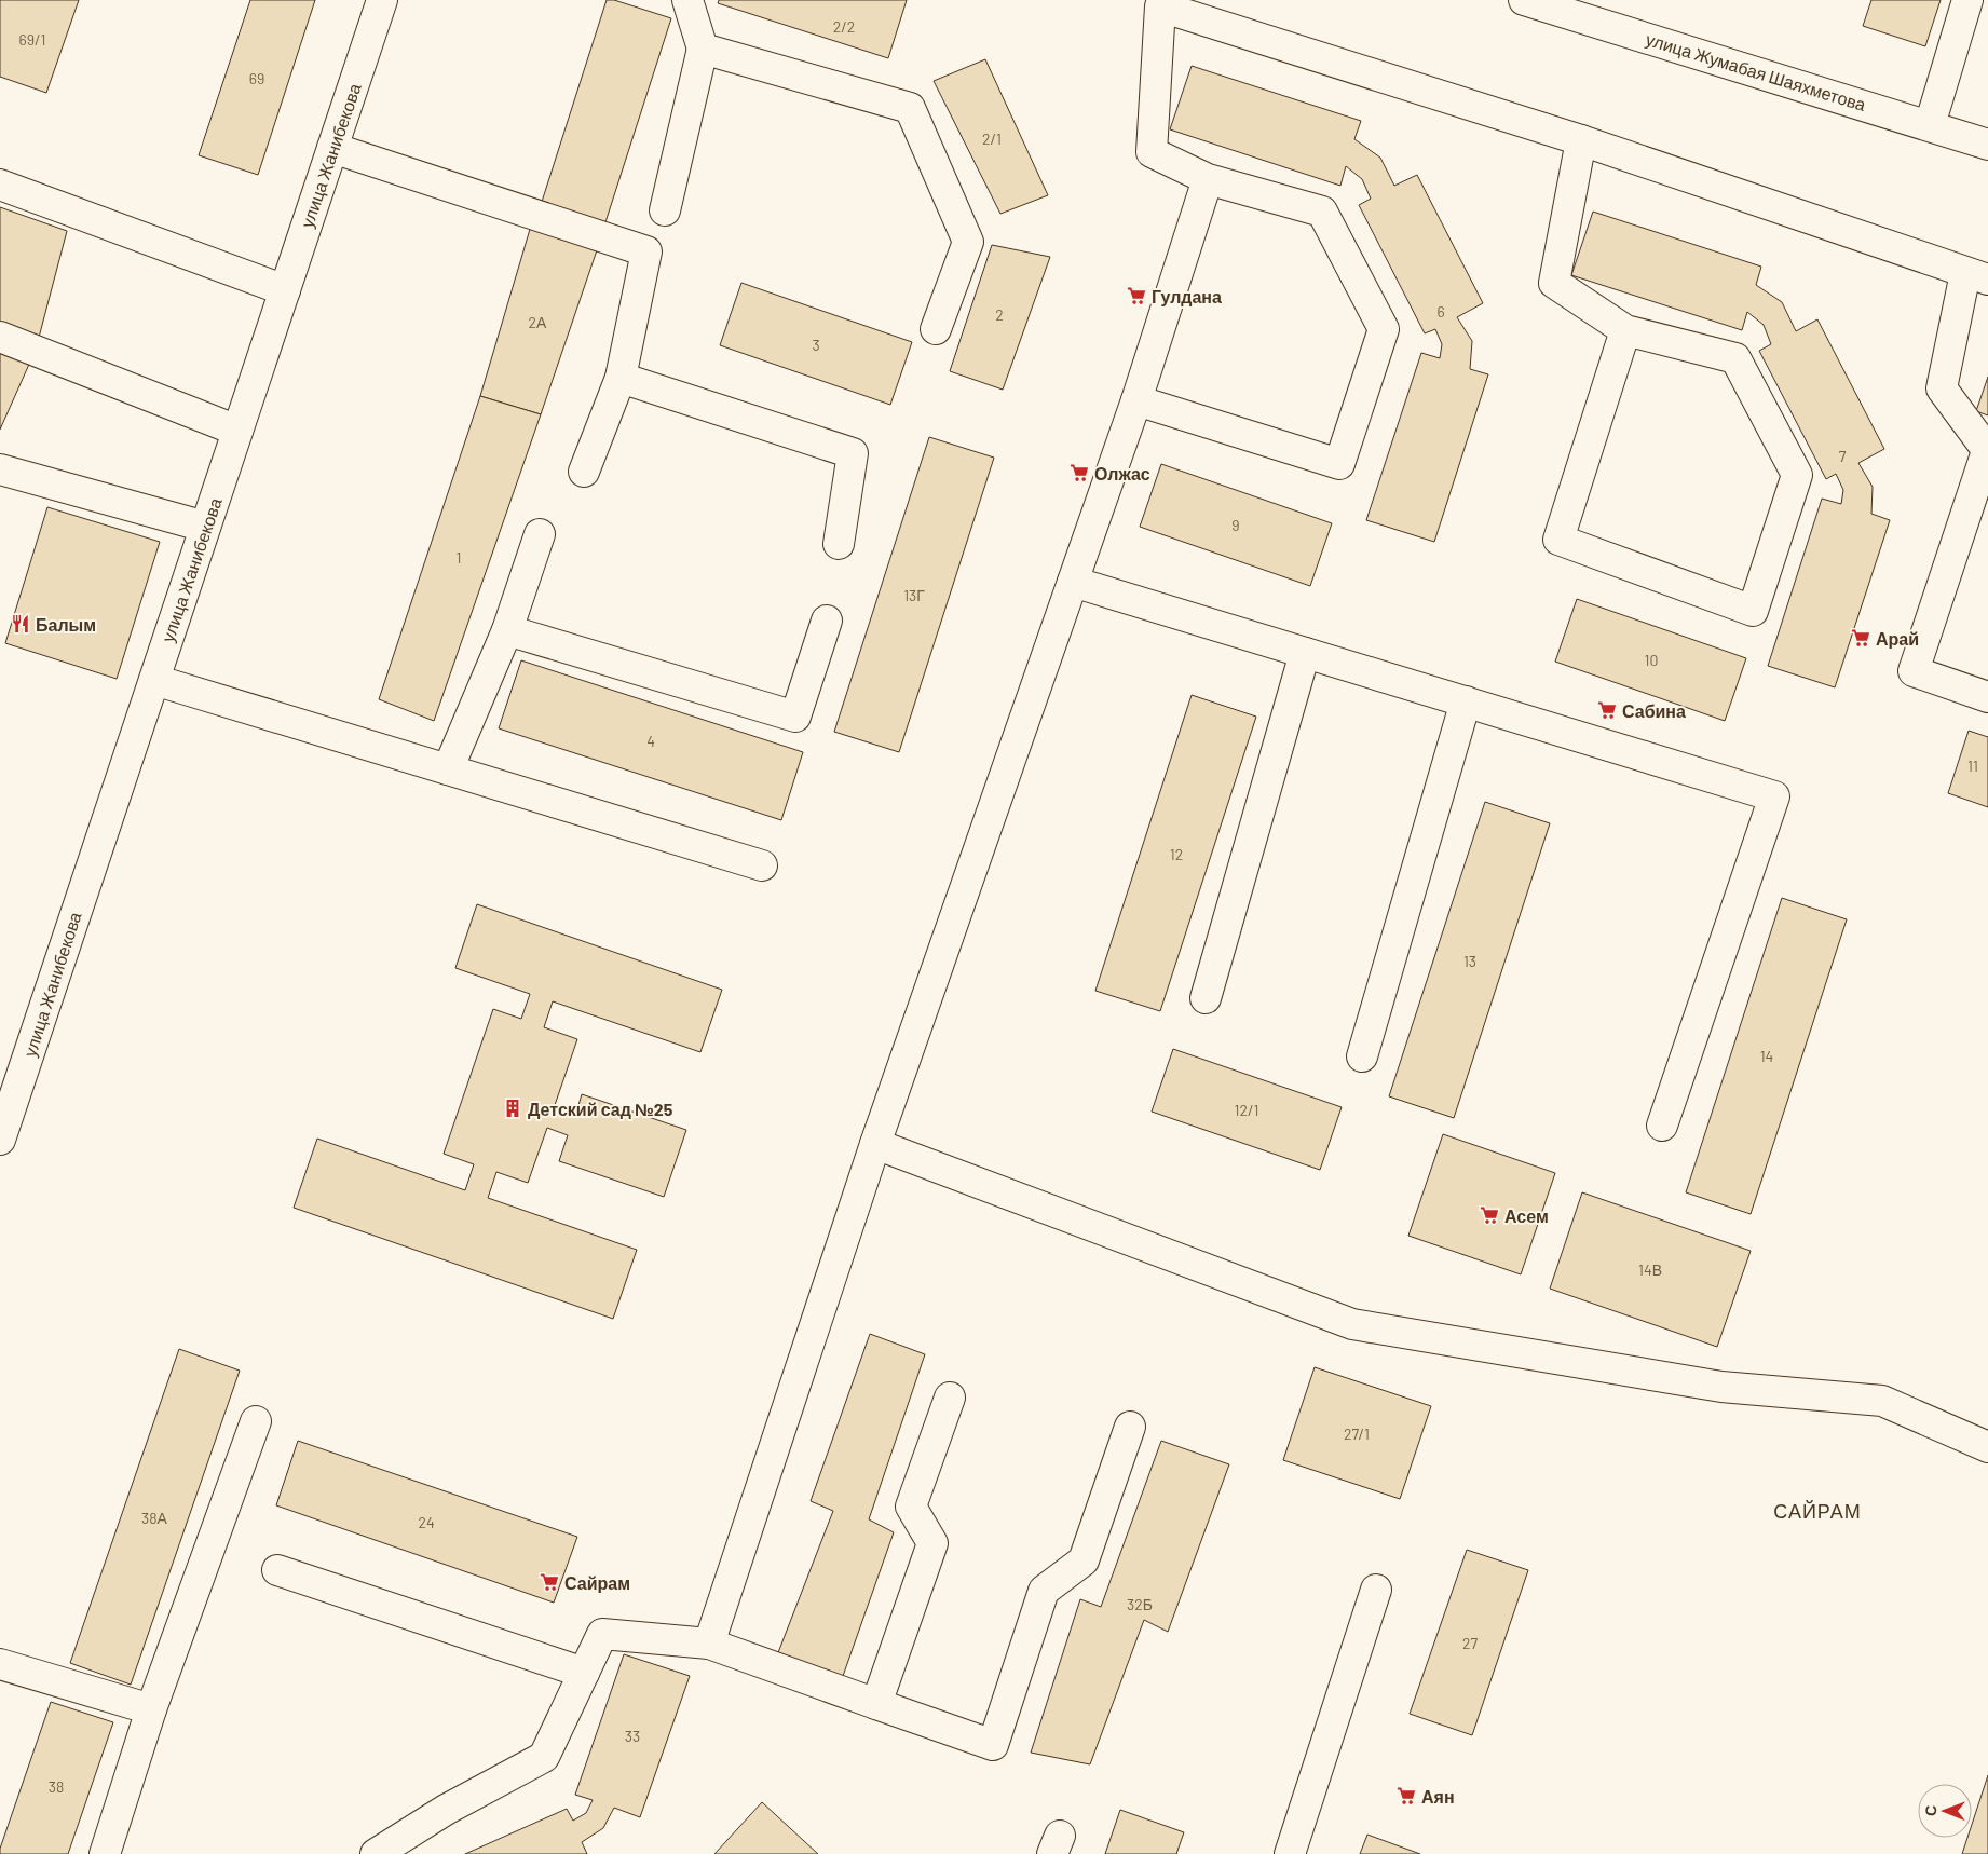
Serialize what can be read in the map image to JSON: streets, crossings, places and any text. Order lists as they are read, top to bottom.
{
  "streets": {
    "street": ["улица Жумабая Шаяхметова", "улица Жанибекова"]
  },
  "districts": ["САЙРАМ"],
  "places": {
    "supermarket": [
      "Гулдана",
      "Олжас",
      "Арай",
      "Сабина",
      "Асем",
      "Сайрам",
      "Аян"
    ],
    "restaurant": ["Балым"],
    "building": ["Детский сад №25"]
  },
  "house_numbers": [
    "2/2",
    "69/1",
    "69",
    "2/1",
    "6",
    "2",
    "2А",
    "3",
    "7",
    "9",
    "1",
    "13Г",
    "10",
    "4",
    "11",
    "12",
    "13",
    "14",
    "12/1",
    "14В",
    "27/1",
    "38А",
    "24",
    "32Б",
    "27",
    "33",
    "38"
  ],
  "north": "left"
}
